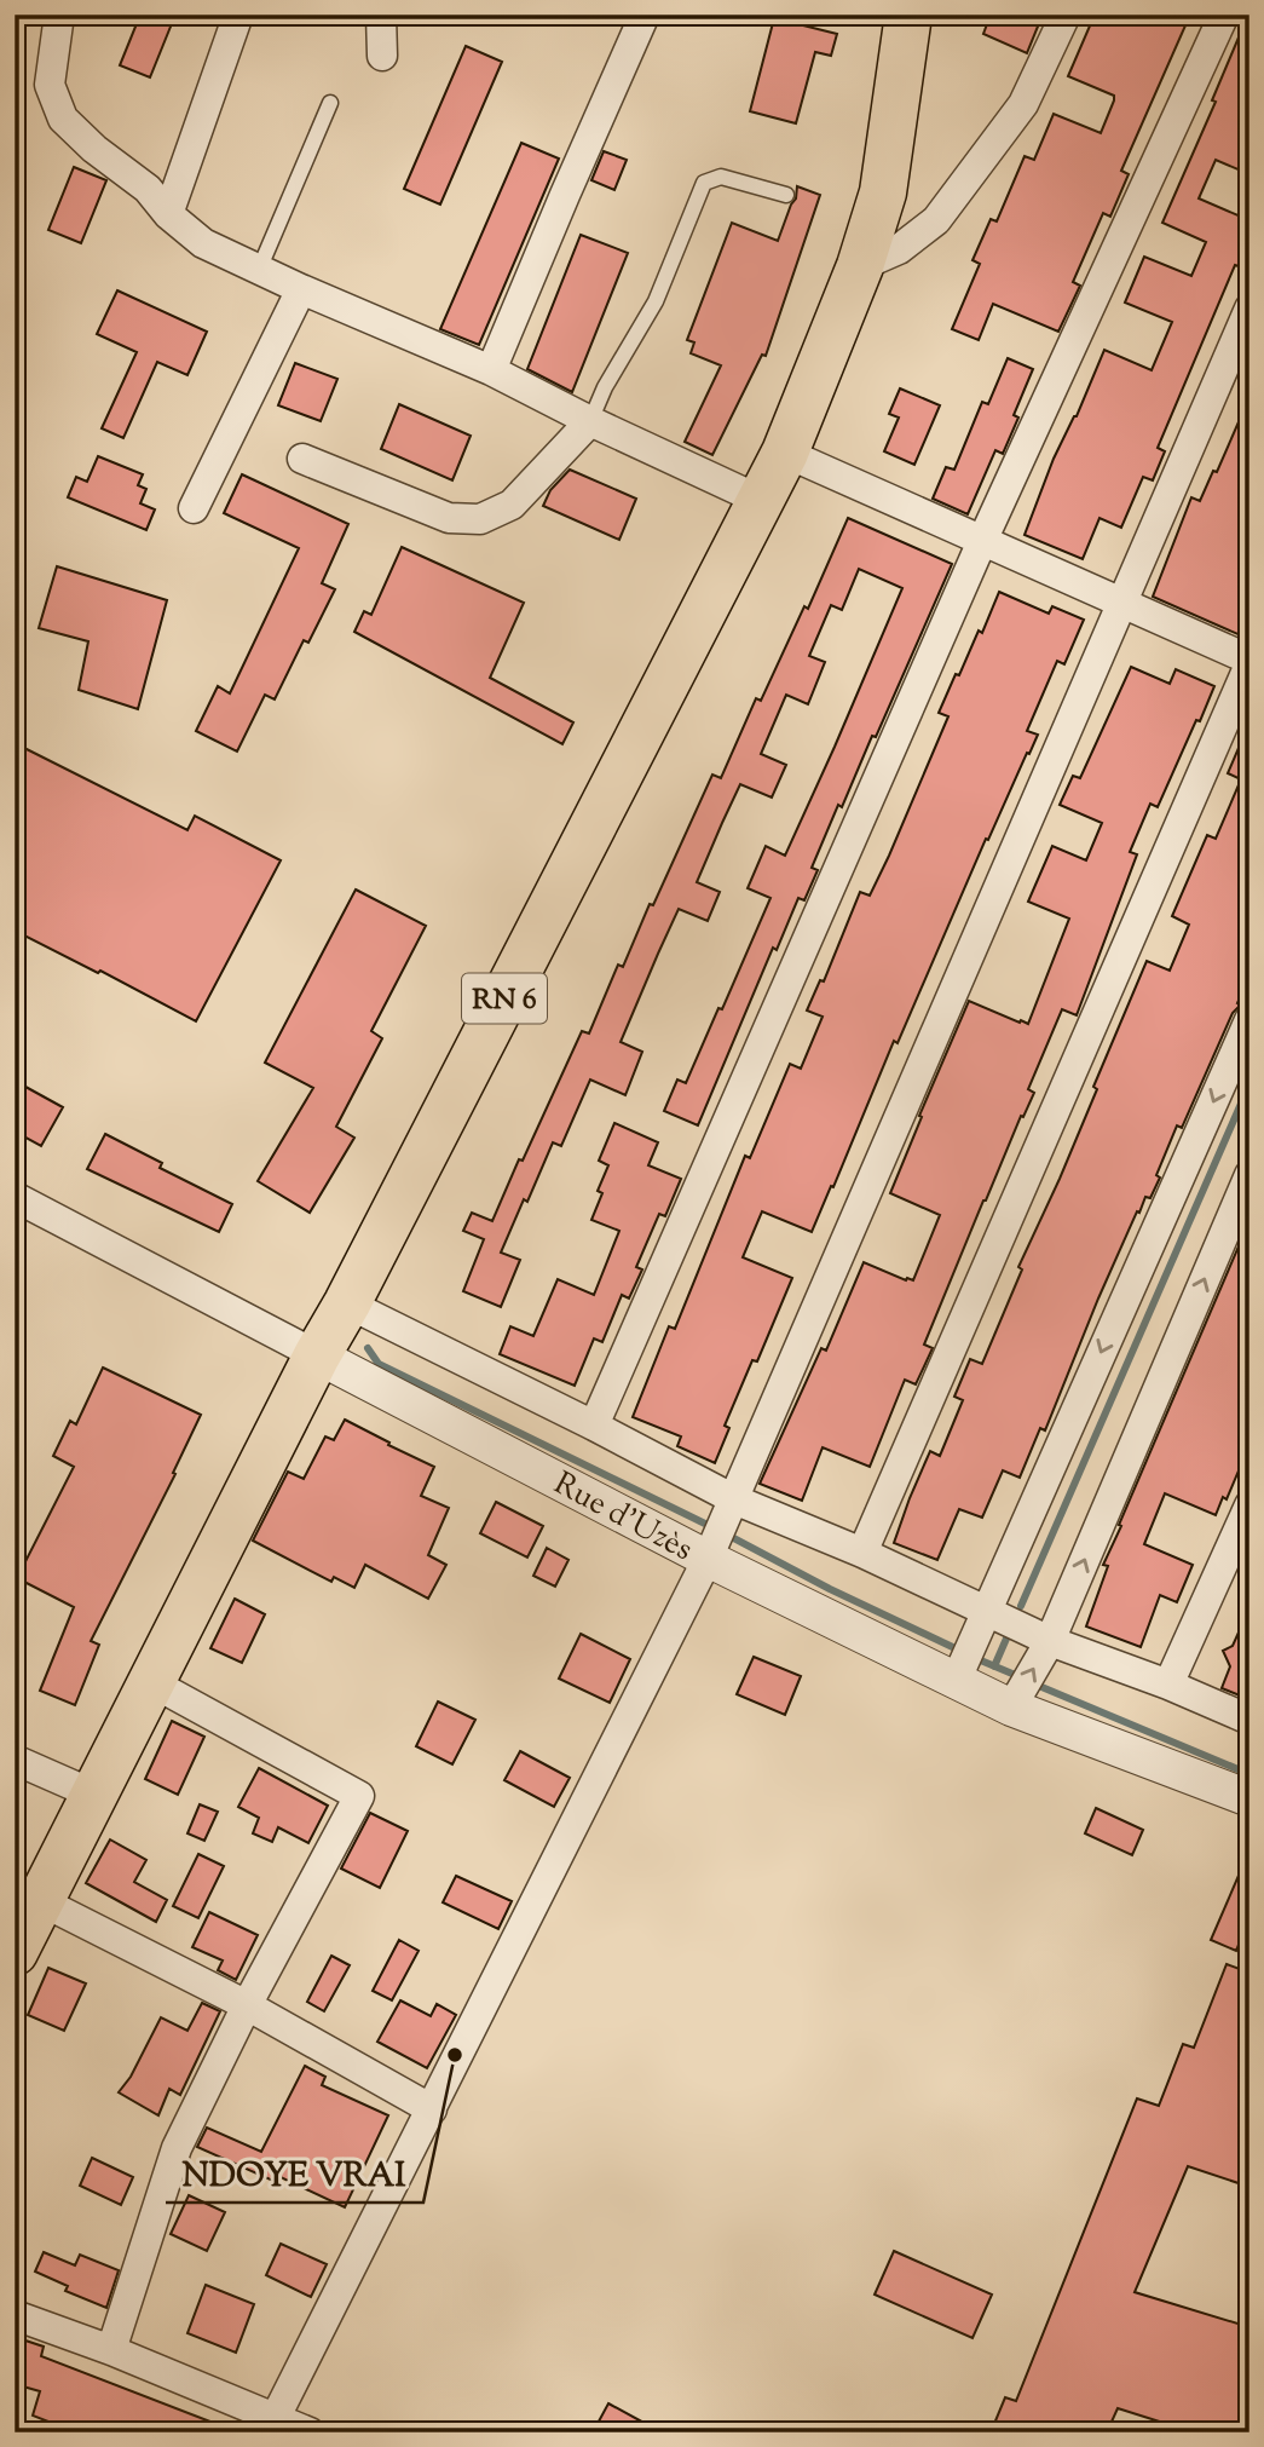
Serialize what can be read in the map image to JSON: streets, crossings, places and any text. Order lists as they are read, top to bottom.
{
  "streets": {
    "main road": ["RN 6"],
    "street": ["Rue d'Uzès"]
  },
  "crossings": [
    ["RN 6", "Rue d'Uzès"]
  ],
  "places": ["NDOYE VRAI"]
}
